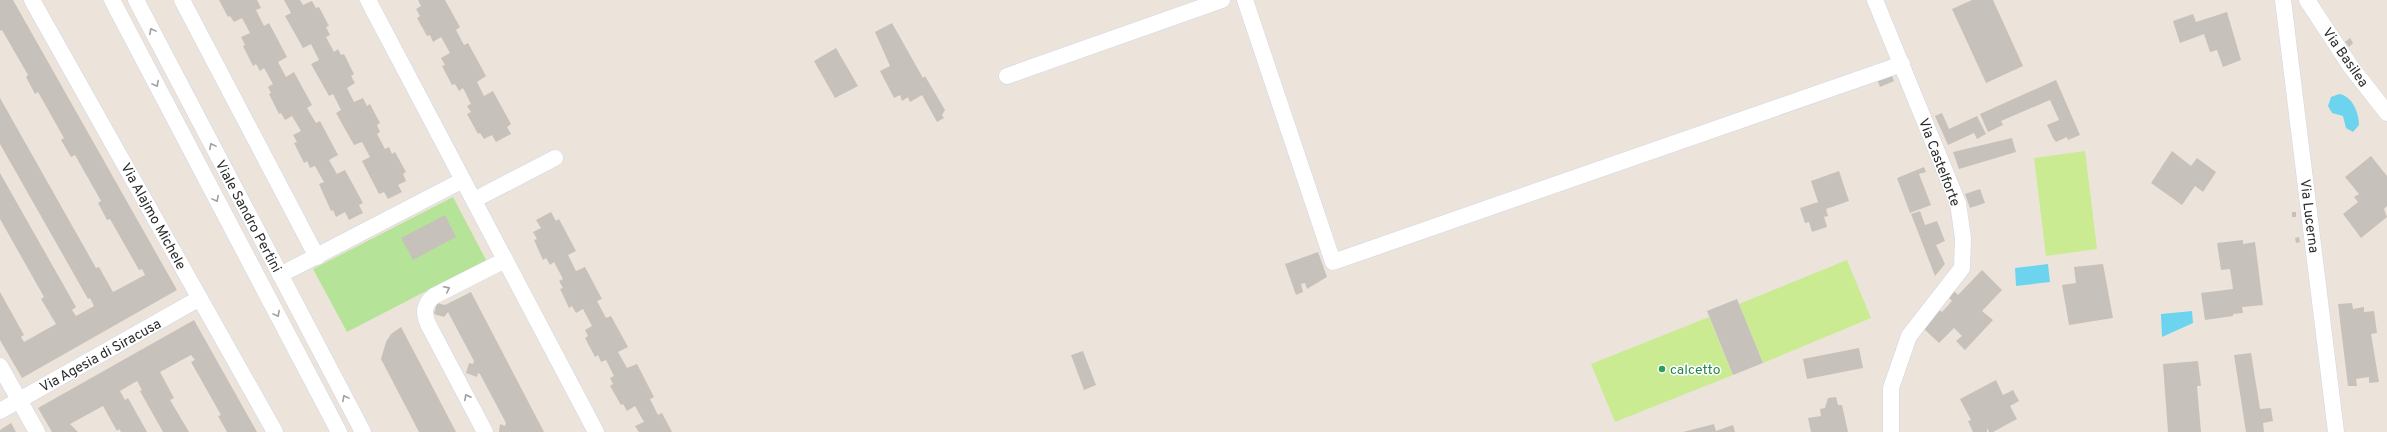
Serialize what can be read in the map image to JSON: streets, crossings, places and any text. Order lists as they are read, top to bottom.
{
  "streets": {
    "street": [
      "Via Basilea",
      "Via Castelforte",
      "Via Alajmo Michele",
      "Viale Sandro Pertini",
      "Via Lucerna",
      "Via Agesia di Siracusa"
    ]
  },
  "crossings": [
    ["Via Alajmo Michele", "Via Agesia di Siracusa"]
  ],
  "places": ["calcetto"]
}
